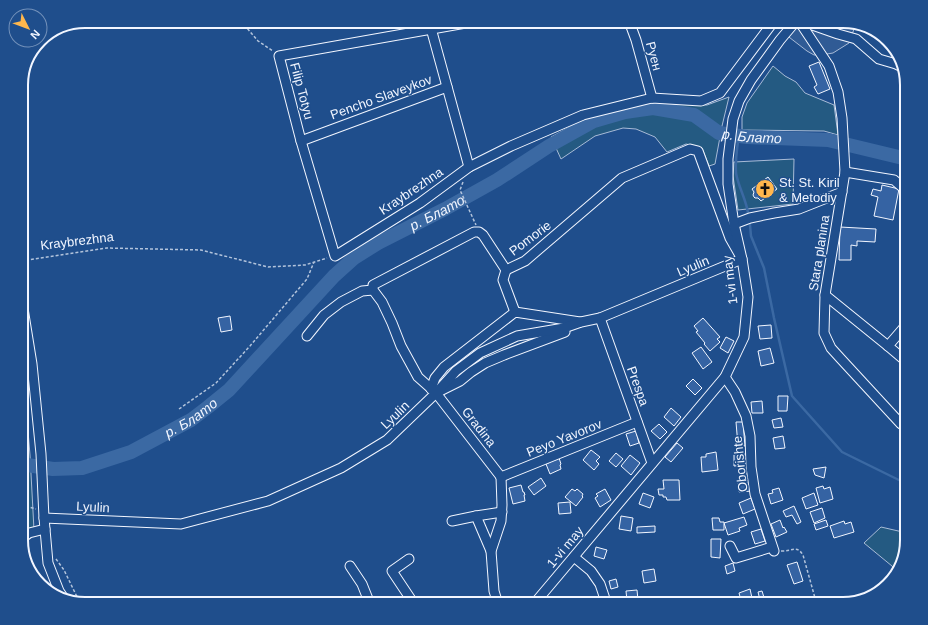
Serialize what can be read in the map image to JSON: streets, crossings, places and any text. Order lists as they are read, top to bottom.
{
  "streets": {
    "street": [
      "Руен",
      "Filip Totyu",
      "Pencho Slaveykov",
      "Kraybrezhna",
      "Pomorie",
      "Stara planina",
      "Lyulin",
      "1-vi may",
      "Prespa",
      "Gradina",
      "Peyo Yavorov",
      "Oborishte"
    ]
  },
  "crossings": [
    ["Руен", "Kraybrezhna"],
    ["Filip Totyu", "Pencho Slaveykov"],
    ["Filip Totyu", "Kraybrezhna"],
    ["Pomorie", "Lyulin"],
    ["Pomorie", "1-vi may"],
    ["Lyulin", "1-vi may"],
    ["Lyulin", "Prespa"],
    ["Lyulin", "Gradina"],
    ["1-vi may", "Prespa"],
    ["1-vi may", "Oborishte"],
    ["Prespa", "Peyo Yavorov"],
    ["Gradina", "Peyo Yavorov"]
  ],
  "water": ["р. Блато"],
  "places": {
    "church": ["St. St. Kiril & Metodiy"]
  },
  "north": "bottom right"
}
